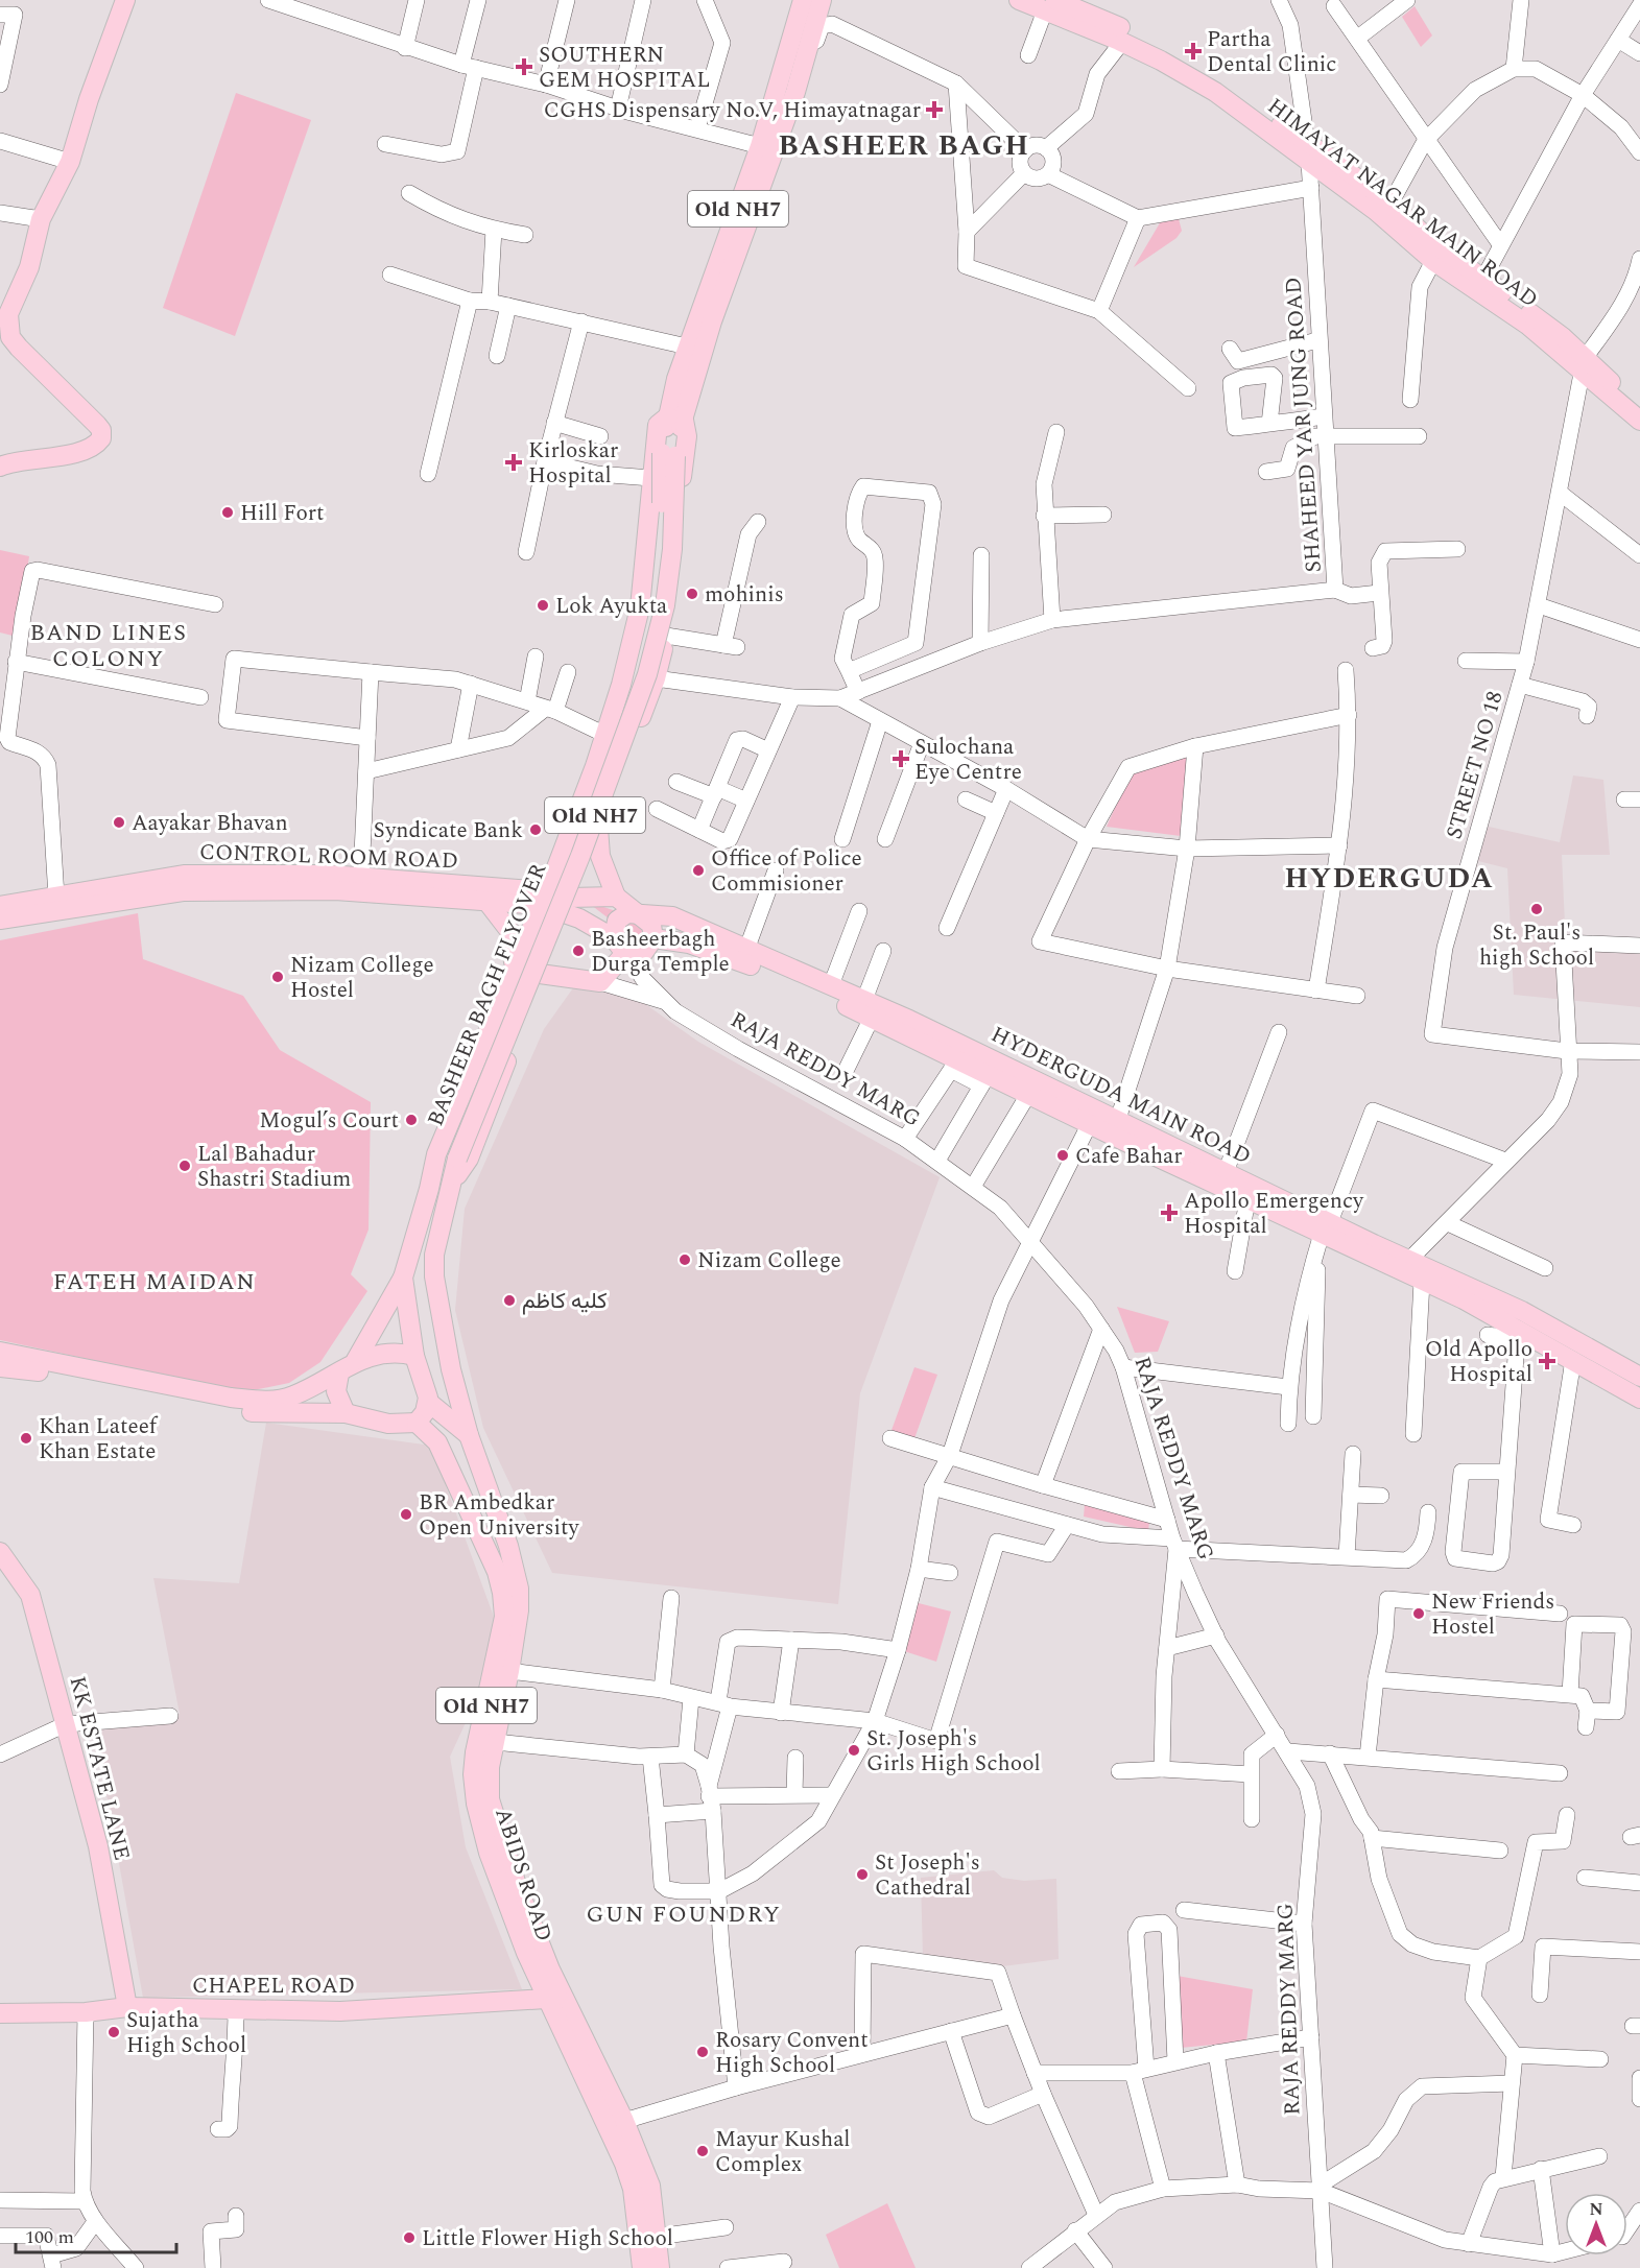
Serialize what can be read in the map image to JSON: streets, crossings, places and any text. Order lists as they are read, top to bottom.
{
  "streets": {
    "main road": [
      "HIMAYAT NAGAR MAIN ROAD",
      "Old NH7",
      "CONTROL ROOM ROAD",
      "BASHEER BAGH FLYOVER",
      "HYDERGUDA MAIN ROAD",
      "KK ESTATE LANE",
      "ABIDS ROAD",
      "CHAPEL ROAD"
    ],
    "street": ["SHAHEED YAR JUNG ROAD", "STREET NO 18", "RAJA REDDY MARG"]
  },
  "crossings": [
    ["HIMAYAT NAGAR MAIN ROAD", "SHAHEED YAR JUNG ROAD"],
    ["HIMAYAT NAGAR MAIN ROAD", "STREET NO 18"],
    ["Old NH7", "BASHEER BAGH FLYOVER"],
    ["Old NH7", "ABIDS ROAD"],
    ["Old NH7", "CHAPEL ROAD"],
    ["RAJA REDDY MARG", "HYDERGUDA MAIN ROAD"],
    ["KK ESTATE LANE", "CHAPEL ROAD"],
    ["ABIDS ROAD", "CHAPEL ROAD"]
  ],
  "districts": [
    "BASHEER BAGH",
    "BAND LINES COLONY",
    "HYDERGUDA",
    "FATEH MAIDAN",
    "GUN FOUNDRY"
  ],
  "places": {
    "health": [
      "Partha Dental Clinic",
      "SOUTHERN GEM HOSPITAL",
      "CGHS Dispensary No.V, Himayatnagar",
      "Kirloskar Hospital",
      "Sulochana Eye Centre",
      "Apollo Emergency Hospital",
      "Old Apollo Hospital"
    ],
    "other": [
      "Hill Fort",
      "mohinis",
      "Lok Ayukta",
      "Aayakar Bhavan",
      "Syndicate Bank",
      "Office of Police Commisioner",
      "St. Paul's high School",
      "Basheerbagh Durga Temple",
      "Nizam College Hostel",
      "Mogul’s Court",
      "Cafe Bahar",
      "Lal Bahadur Shastri Stadium",
      "Nizam College",
      "كليه كاظم",
      "Khan Lateef Khan Estate",
      "BR Ambedkar Open University",
      "New Friends Hostel",
      "St. Joseph's Girls High School",
      "St Joseph's Cathedral",
      "Sujatha High School",
      "Rosary Convent High School",
      "Mayur Kushal Complex",
      "Little Flower High School"
    ]
  },
  "scale_bar": "100 m",
  "north": "top"
}
